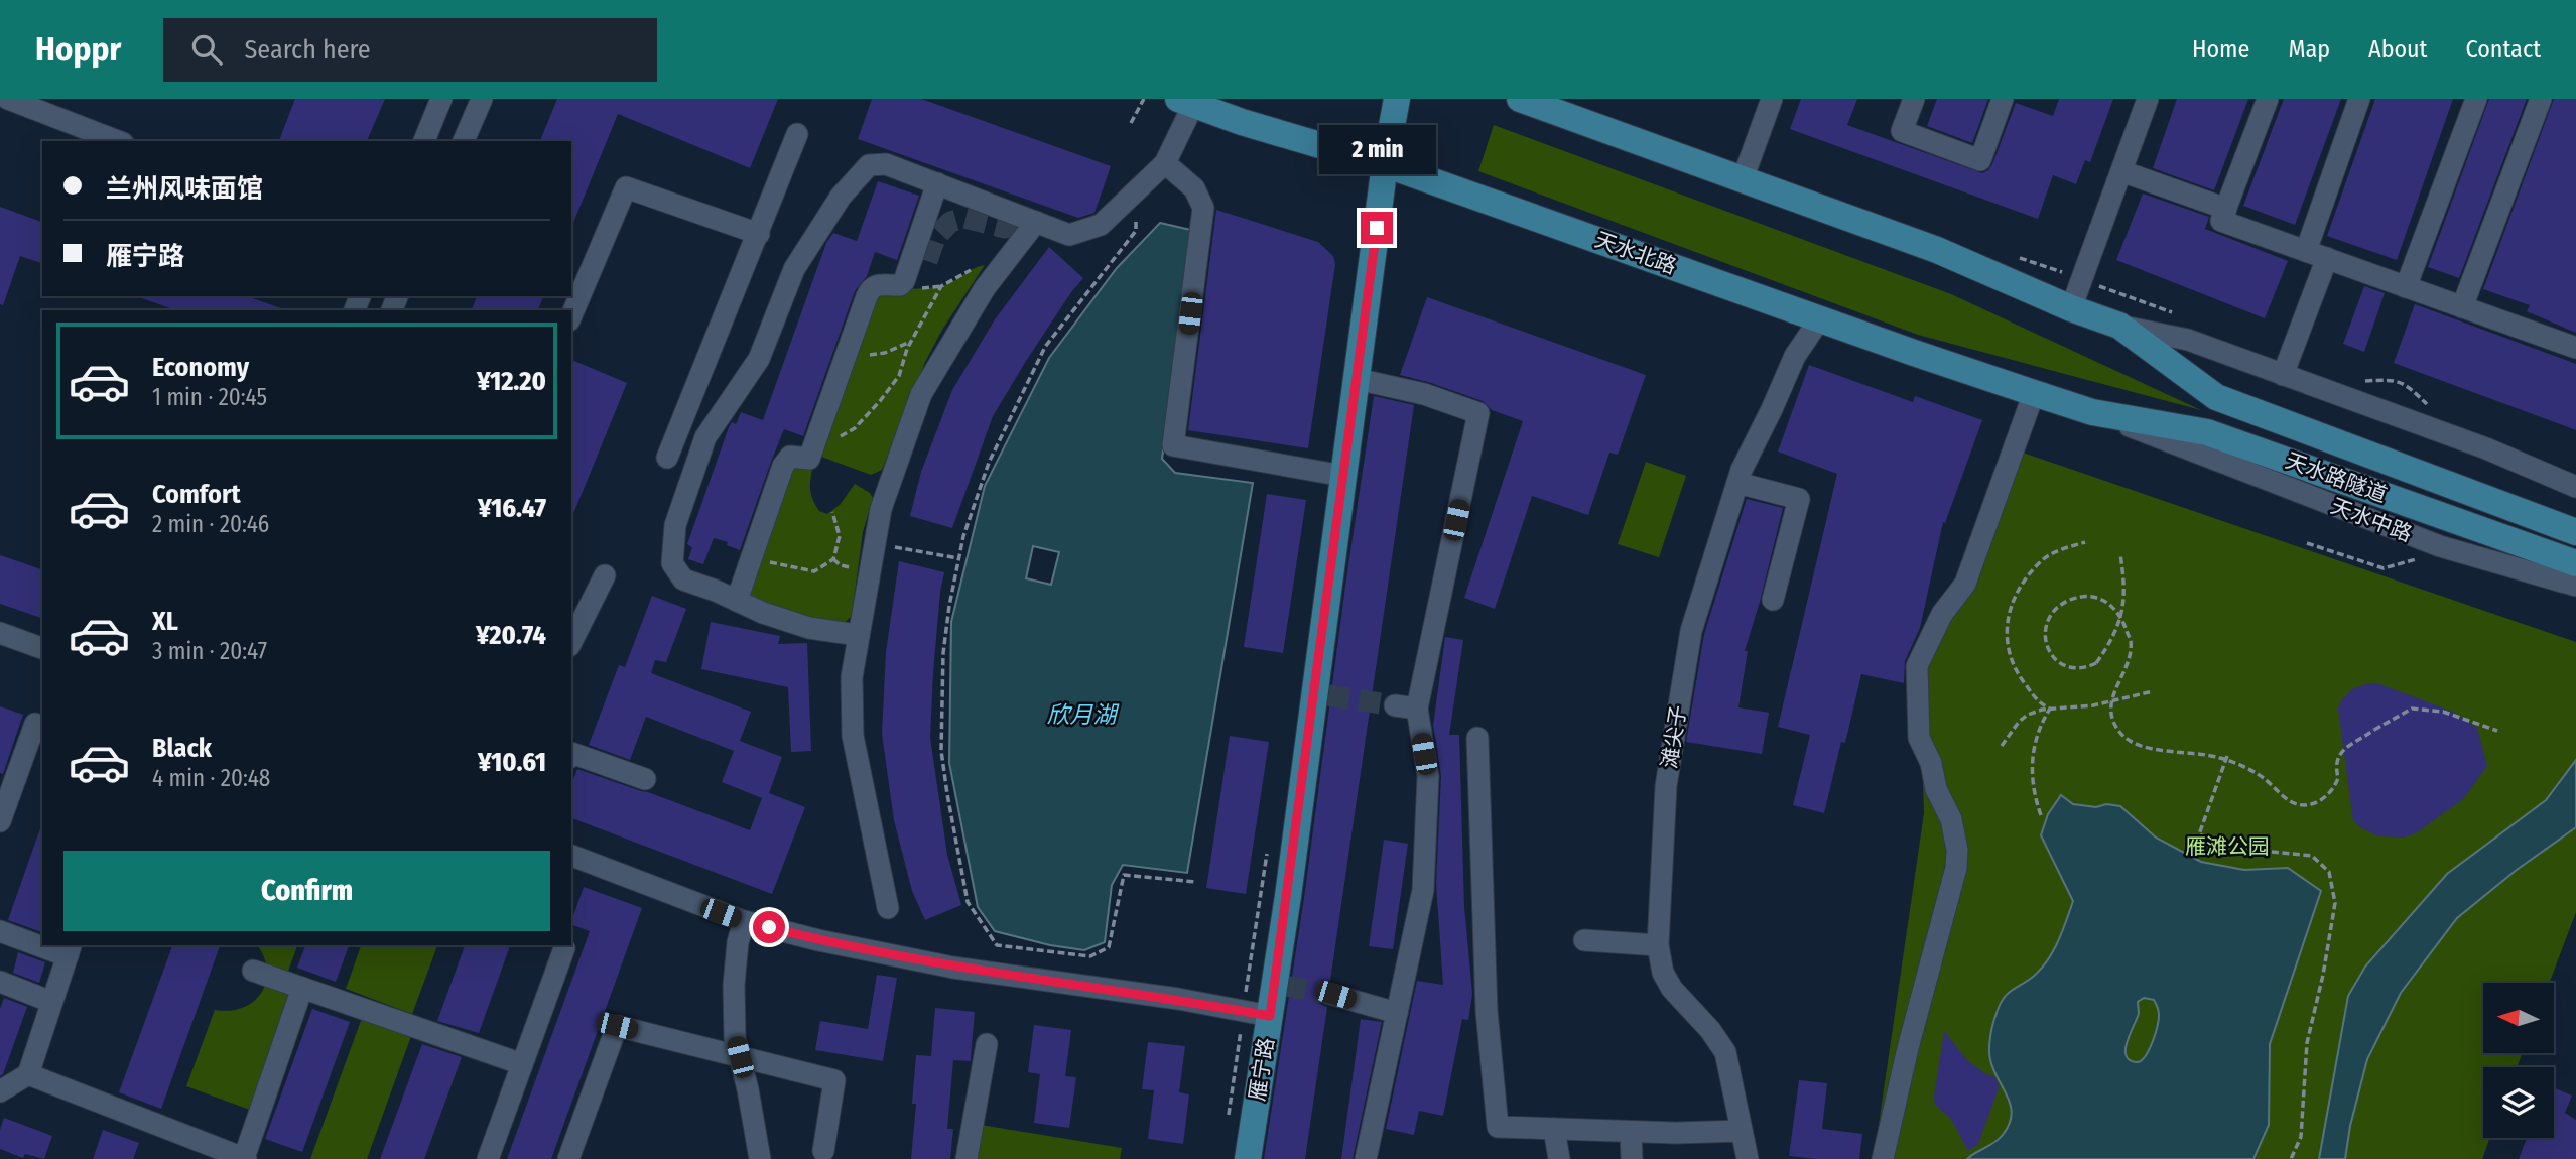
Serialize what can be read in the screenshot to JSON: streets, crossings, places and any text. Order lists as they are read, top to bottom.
{
  "streets": {
    "main road": ["天水北路", "天水路隧道", "雁宁路"],
    "street": ["天水中路", "滩尖子"]
  },
  "crossings": [
    ["天水北路", "天水路隧道"],
    ["天水北路", "天水中路"],
    ["天水北路", "滩尖子"],
    ["天水北路", "雁宁路"],
    ["天水路隧道", "天水中路"]
  ],
  "water": ["欣月湖"],
  "parks": ["雁滩公园"],
  "north": "left",
  "page": {
    "header": "Hoppr",
    "search": "Search here",
    "nav": [
      "Home",
      "Map",
      "About",
      "Contact"
    ],
    "bubble": "2 min",
    "banner": ["兰州风味面馆", "雁宁路"],
    "list": [
      {
        "name": "Economy",
        "note": "1 min · 20:45",
        "value": "¥12.20"
      },
      {
        "name": "Comfort",
        "note": "2 min · 20:46",
        "value": "¥16.47"
      },
      {
        "name": "XL",
        "note": "3 min · 20:47",
        "value": "¥20.74"
      },
      {
        "name": "Black",
        "note": "4 min · 20:48",
        "value": "¥10.61"
      }
    ],
    "buttons": "Confirm"
  }
}
